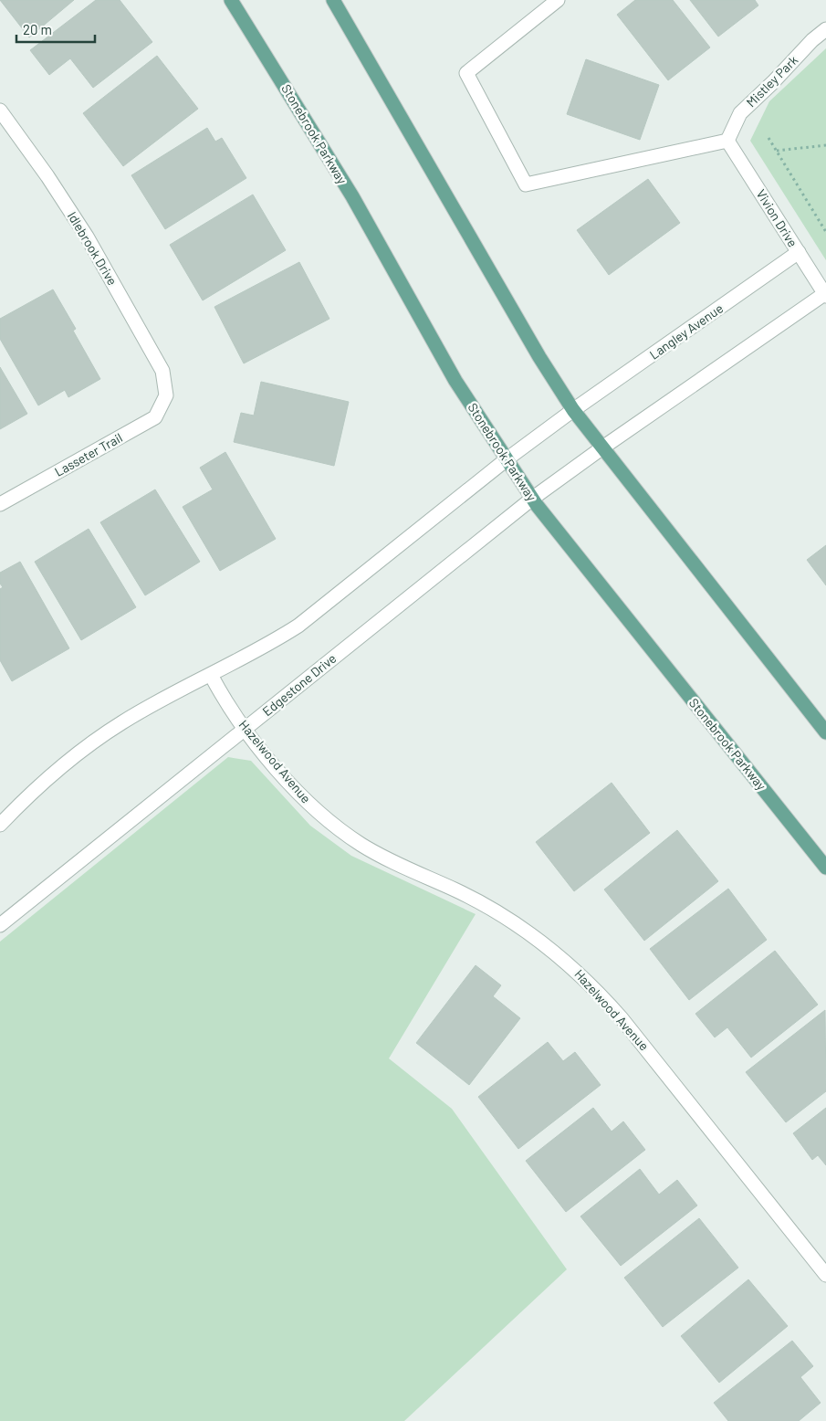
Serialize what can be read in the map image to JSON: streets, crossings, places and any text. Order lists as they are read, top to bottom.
{
  "streets": {
    "main road": ["Stonebrook Parkway"],
    "street": [
      "Mistley Park",
      "Vivion Drive",
      "Idlebrook Drive",
      "Langley Avenue",
      "Lasseter Trail",
      "Edgestone Drive",
      "Hazelwood Avenue"
    ]
  },
  "crossings": [
    ["Mistley Park", "Vivion Drive"],
    ["Stonebrook Parkway", "Edgestone Drive"],
    ["Vivion Drive", "Langley Avenue"],
    ["Idlebrook Drive", "Lasseter Trail"],
    ["Edgestone Drive", "Hazelwood Avenue"]
  ],
  "scale_bar": "20 m"
}
